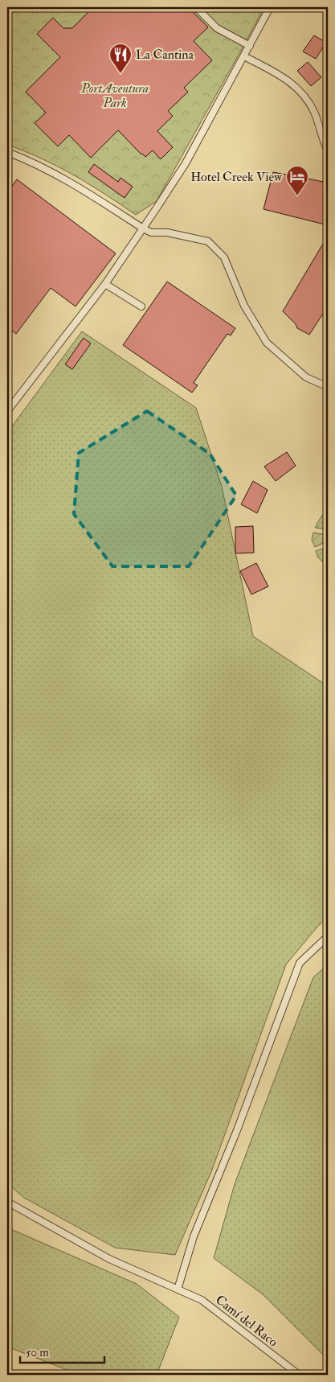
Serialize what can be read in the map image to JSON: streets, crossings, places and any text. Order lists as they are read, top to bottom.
{
  "streets": {
    "lane": ["Camí del Raco"]
  },
  "parks": ["PortAventura Park"],
  "places": {
    "restaurant": ["La Cantina"],
    "hotel": ["Hotel Creek View"]
  },
  "scale_bar": "50 m"
}
